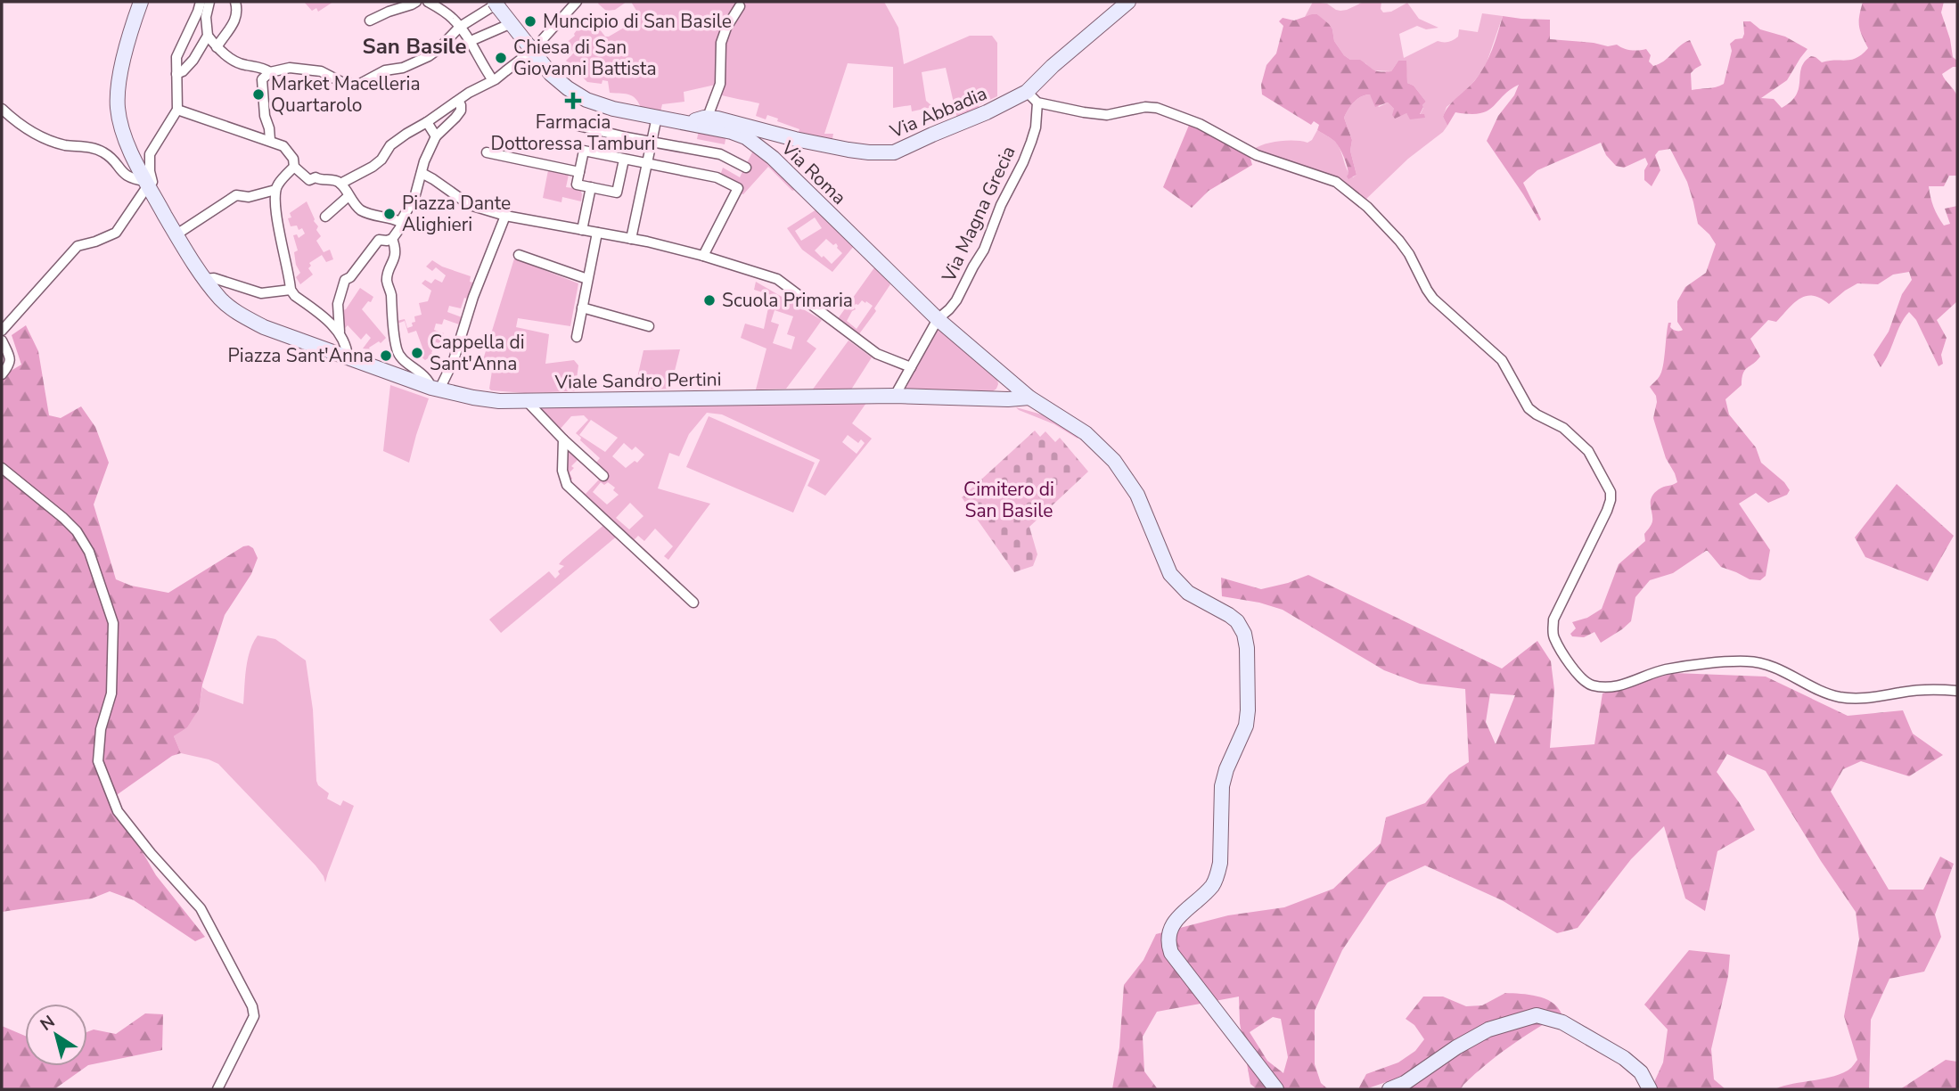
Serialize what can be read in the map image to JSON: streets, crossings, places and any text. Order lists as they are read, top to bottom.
{
  "streets": {
    "street": [
      "Via Abbadia",
      "Via Roma",
      "Via Magna Grecia",
      "Viale Sandro Pertini"
    ]
  },
  "crossings": [
    ["Via Roma", "Via Magna Grecia"],
    ["Via Roma", "Viale Sandro Pertini"],
    ["Via Magna Grecia", "Viale Sandro Pertini"]
  ],
  "districts": ["San Basile"],
  "parks": ["Cimitero di San Basile"],
  "places": {
    "other": [
      "Muncipio di San Basile",
      "Chiesa di San Giovanni Battista",
      "Market Macelleria Quartarolo",
      "Piazza Dante Alighieri",
      "Scuola Primaria",
      "Cappella di Sant'Anna",
      "Piazza Sant'Anna"
    ],
    "health": ["Farmacia Dottoressa Tamburi"]
  },
  "north": "top left"
}
